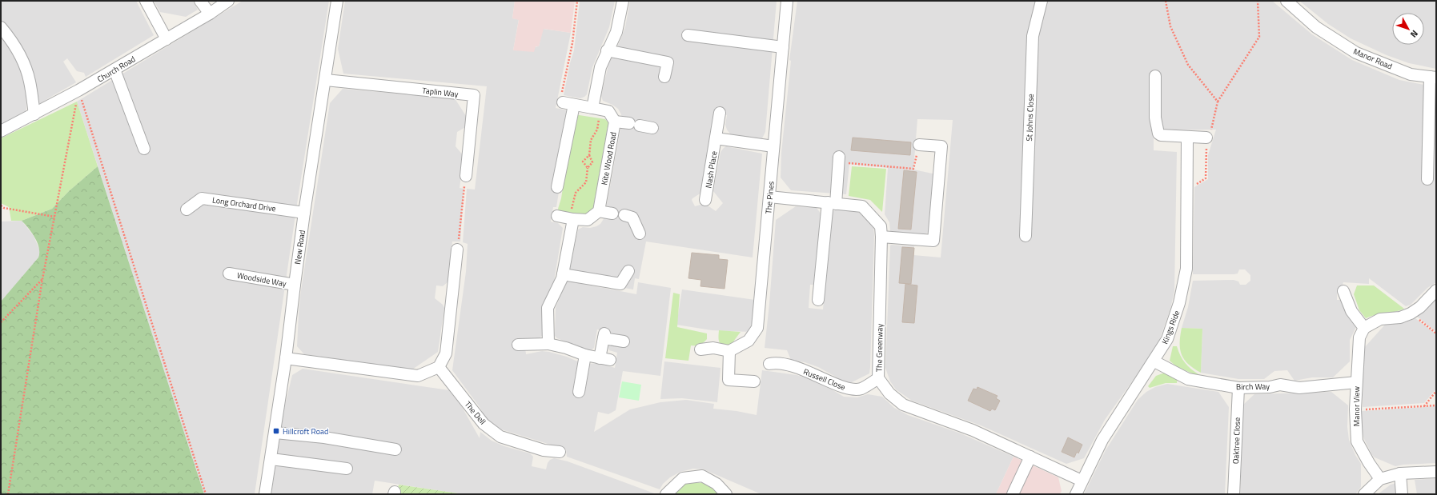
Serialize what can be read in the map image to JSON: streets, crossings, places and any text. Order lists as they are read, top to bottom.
{
  "streets": {
    "street": [
      "Manor Road",
      "Church Road",
      "Taplin Way",
      "St Johns Close",
      "Kite Wood Road",
      "Nash Place",
      "The Pines",
      "Long Orchard Drive",
      "New Road",
      "Woodside Way",
      "Kings Ride",
      "The Greenway",
      "Russell Close",
      "Birch Way",
      "Manor View",
      "The Dell",
      "Oaktree Close"
    ]
  },
  "crossings": [
    ["Taplin Way", "New Road"],
    ["The Pines", "The Greenway"],
    ["Long Orchard Drive", "New Road"],
    ["New Road", "Woodside Way"],
    ["Kings Ride", "The Greenway"],
    ["Kings Ride", "Birch Way"],
    ["The Greenway", "Russell Close"],
    ["Birch Way", "Manor View"],
    ["Birch Way", "Oaktree Close"]
  ],
  "places": {
    "transit": ["Hillcroft Road"]
  },
  "north": "bottom right"
}
